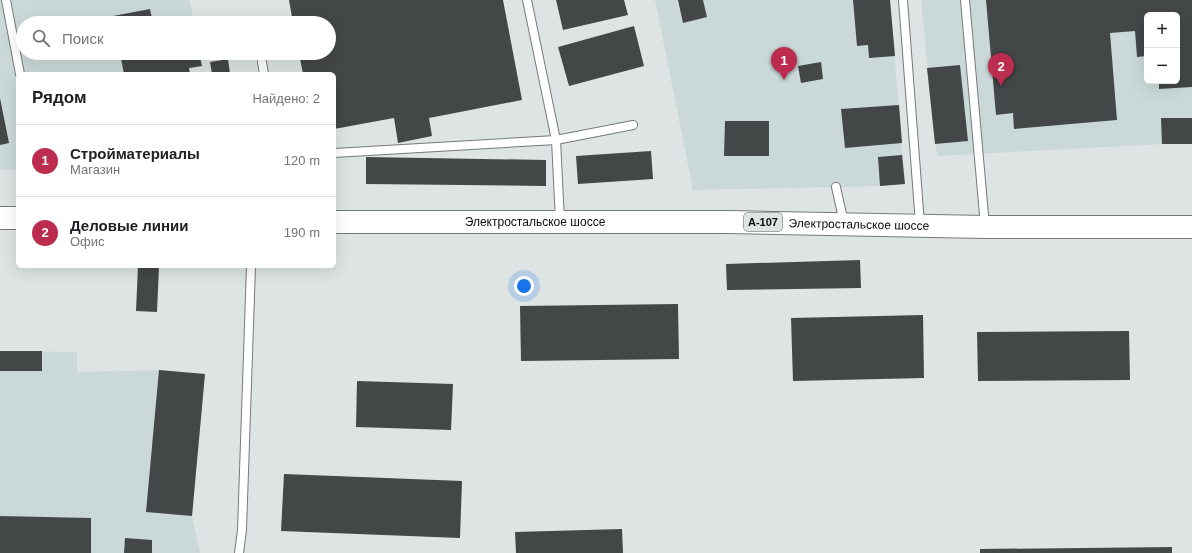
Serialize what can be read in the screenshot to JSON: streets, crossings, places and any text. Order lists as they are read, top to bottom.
{
  "streets": {
    "main road": ["Электростальское шоссе", "А-107"]
  },
  "page": {
    "map_buttons": ["+", "−"],
    "search": "Поиск",
    "pins": ["1", "2"],
    "heading": ["Рядом", "Найдено: 2"],
    "list": [
      {
        "mark": "1",
        "name": "Стройматериалы",
        "note": "Магазин",
        "value": "120 m"
      },
      {
        "mark": "2",
        "name": "Деловые линии",
        "note": "Офис",
        "value": "190 m"
      }
    ]
  }
}
